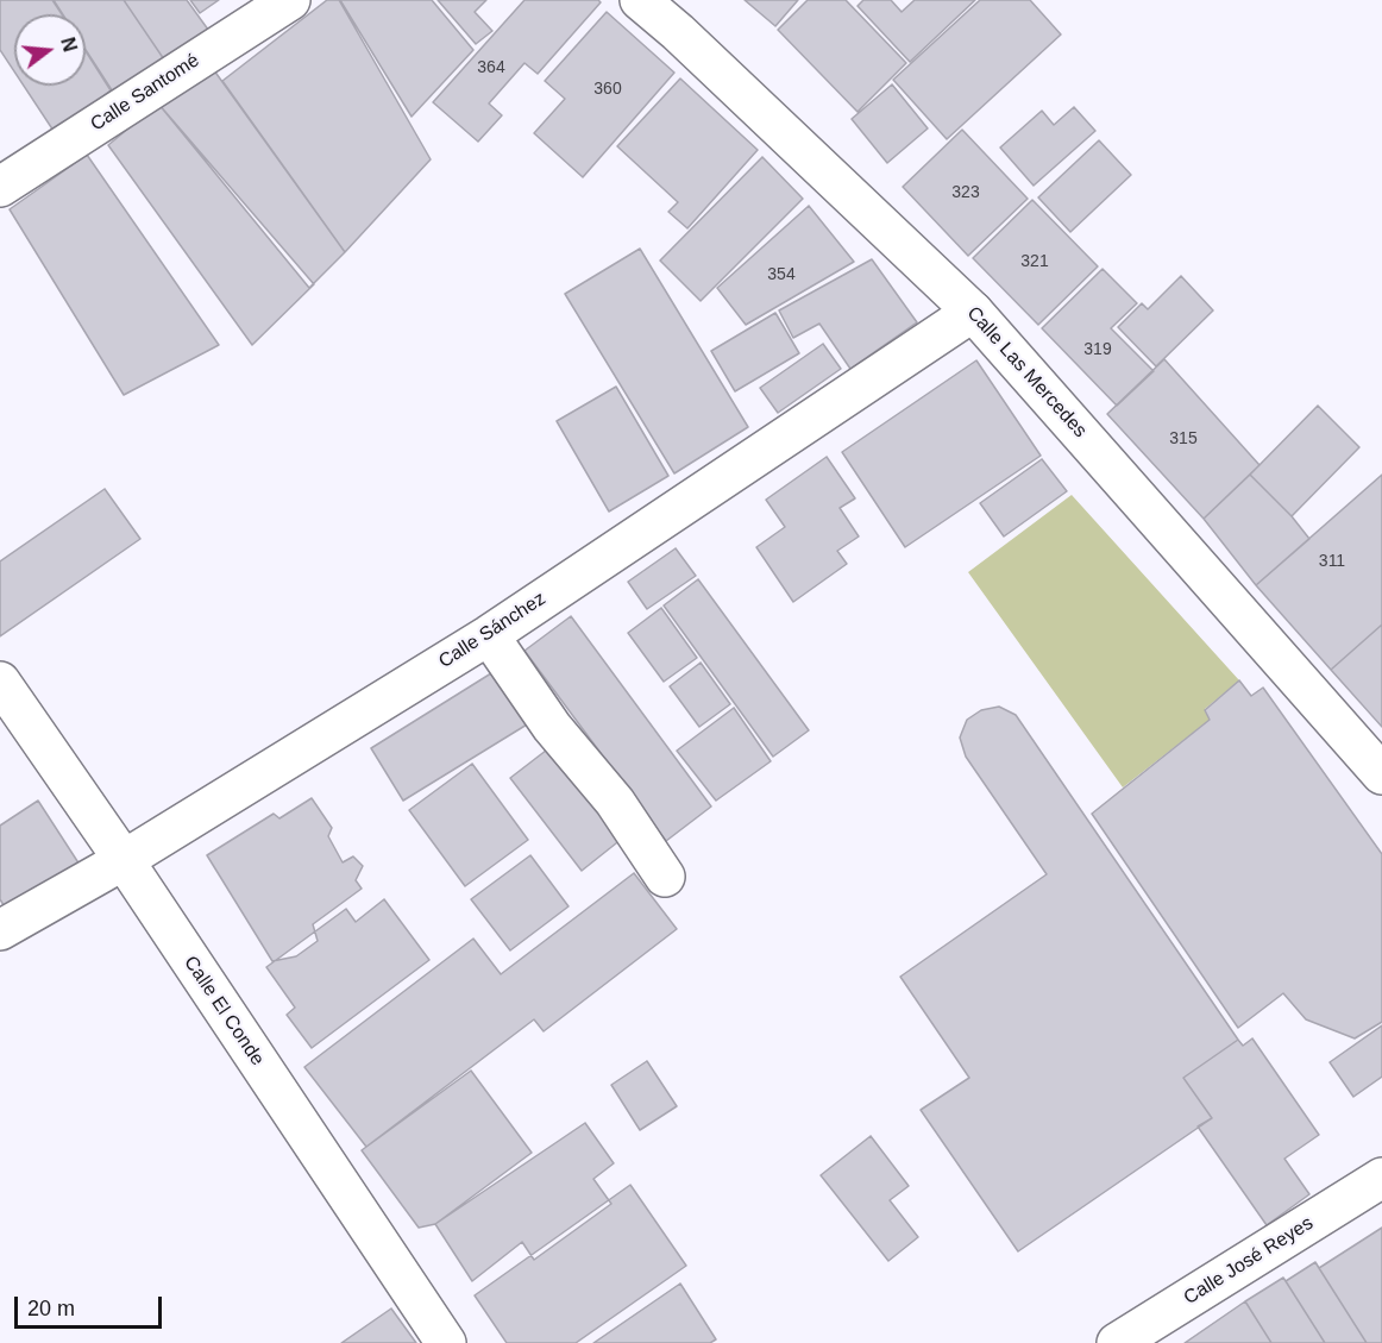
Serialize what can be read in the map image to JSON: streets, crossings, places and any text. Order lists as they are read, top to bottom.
{
  "streets": {
    "street": [
      "Calle Santomé",
      "Calle Las Mercedes",
      "Calle Sánchez",
      "Calle El Conde",
      "Calle José Reyes"
    ]
  },
  "crossings": [
    ["Calle Las Mercedes", "Calle Sánchez"],
    ["Calle Sánchez", "Calle El Conde"]
  ],
  "house_numbers": [
    "364",
    "360",
    "323",
    "321",
    "354",
    "319",
    "315",
    "311"
  ],
  "scale_bar": "20 m",
  "north": "right"
}
